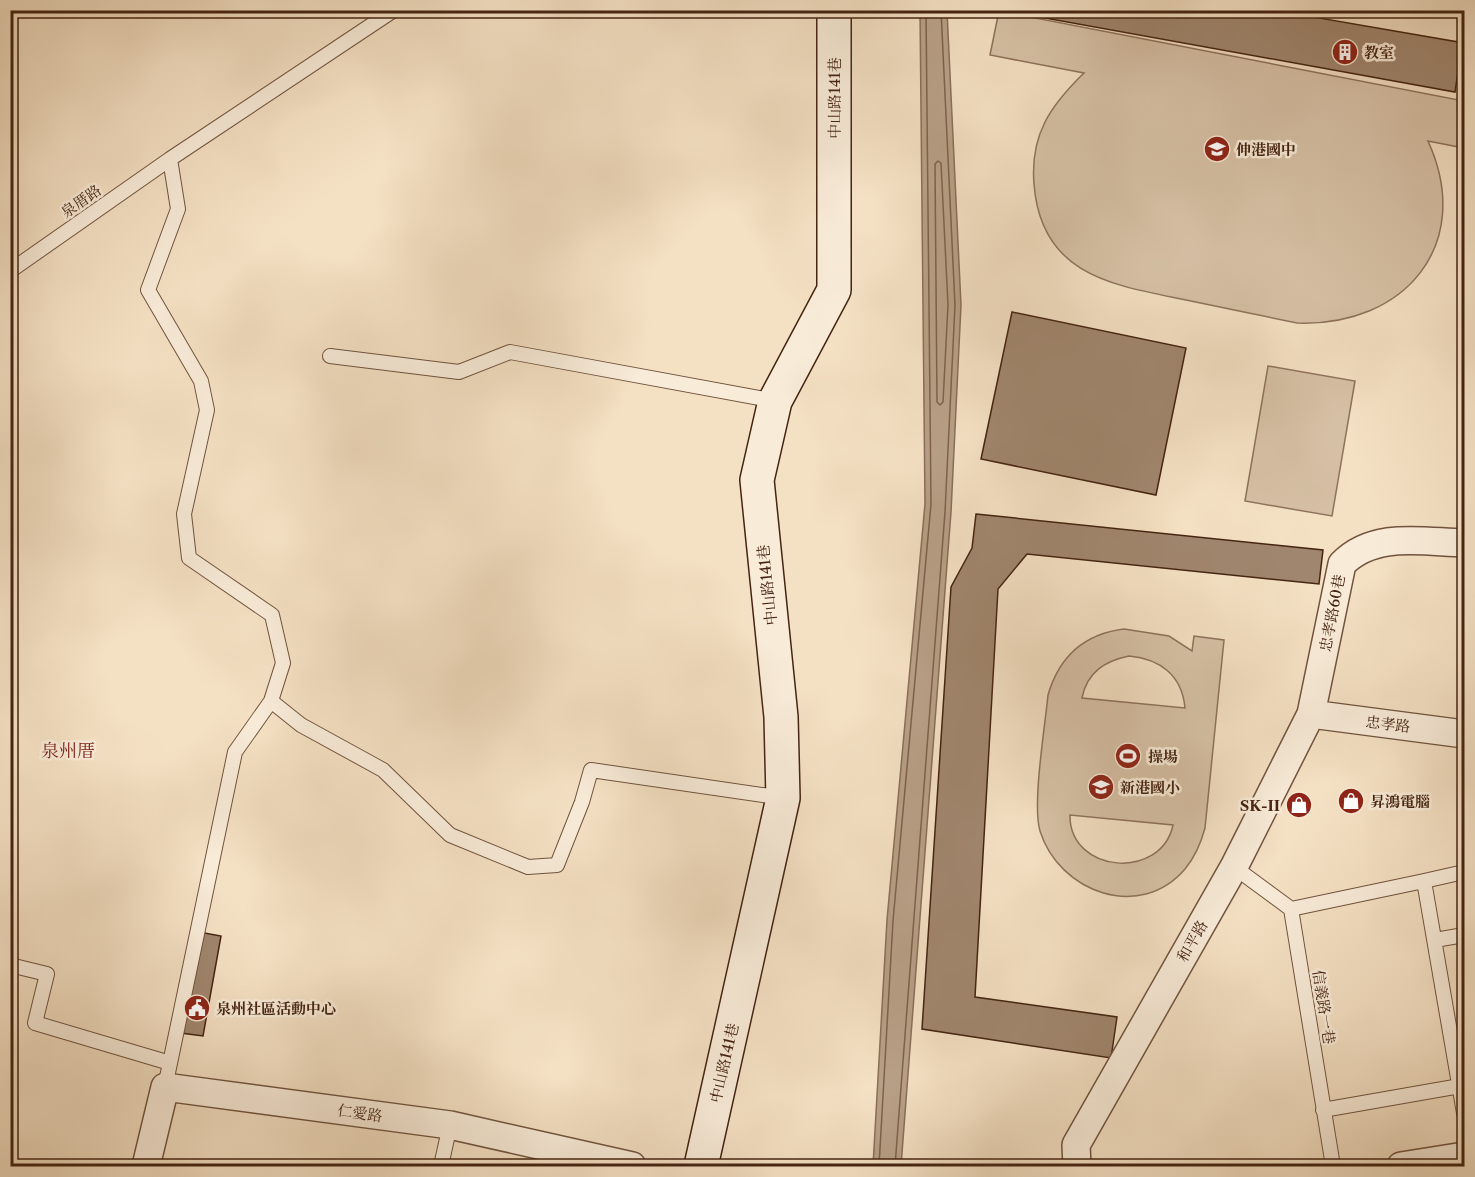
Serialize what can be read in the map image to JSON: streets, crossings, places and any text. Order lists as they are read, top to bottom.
{
  "streets": {
    "street": [
      "中山路141巷",
      "忠孝路60巷",
      "忠孝路",
      "和平路",
      "仁愛路"
    ],
    "lane": ["泉厝路", "信義路一巷"]
  },
  "crossings": [
    ["忠孝路60巷", "忠孝路"],
    ["忠孝路60巷", "和平路"],
    ["忠孝路", "和平路"]
  ],
  "districts": ["泉州厝"],
  "places": {
    "building": ["教室"],
    "school or university": ["伸港國中", "新港國小"],
    "sports": ["操場"],
    "shop": ["昇鴻電腦", "SK-II"],
    "public building": ["泉州社區活動中心"]
  }
}
